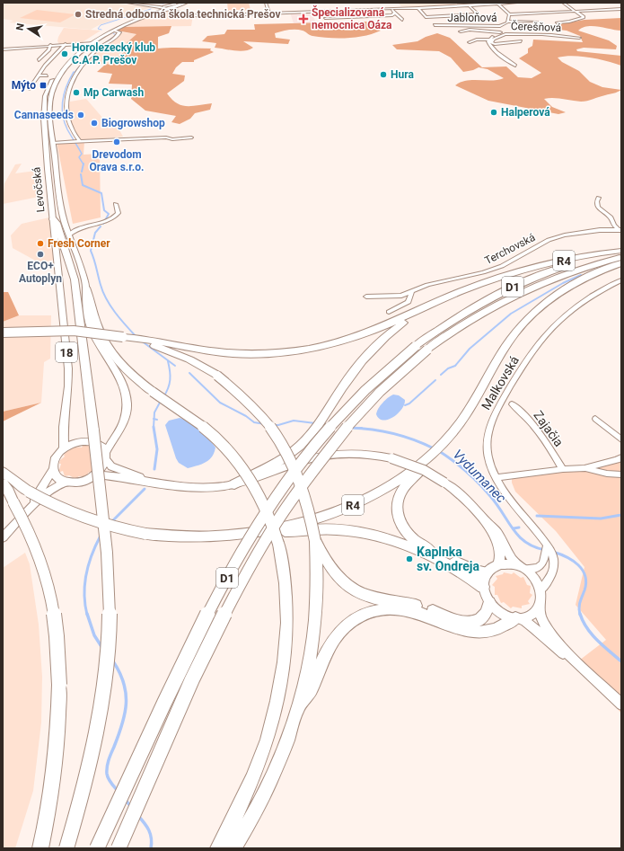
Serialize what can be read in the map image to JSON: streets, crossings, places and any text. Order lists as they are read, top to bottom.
{
  "streets": {
    "highway": ["R4", "D1"],
    "main road": ["Levočská", "18"],
    "street": [
      "Jabloňová",
      "Čerešňová",
      "Terchovská",
      "Malkovská",
      "Zajačia"
    ]
  },
  "crossings": [
    ["Jabloňová", "Čerešňová"],
    ["R4", "D1"]
  ],
  "water": ["Vydumanec"],
  "places": {
    "other": [
      "Stredná odborná škola technická Prešov",
      "Horolezecký klub C.A.P. Prešov",
      "Hura",
      "Mp Carwash",
      "Halperová",
      "Cannaseeds",
      "Biogrowshop",
      "Drevodom Orava s.r.o.",
      "Fresh Corner",
      "ECO+ Autoplyn",
      "Kaplnka sv. Ondreja"
    ],
    "health": ["Špecializovaná nemocnica Oáza"],
    "transit": ["Mýto"]
  },
  "north": "left"
}
